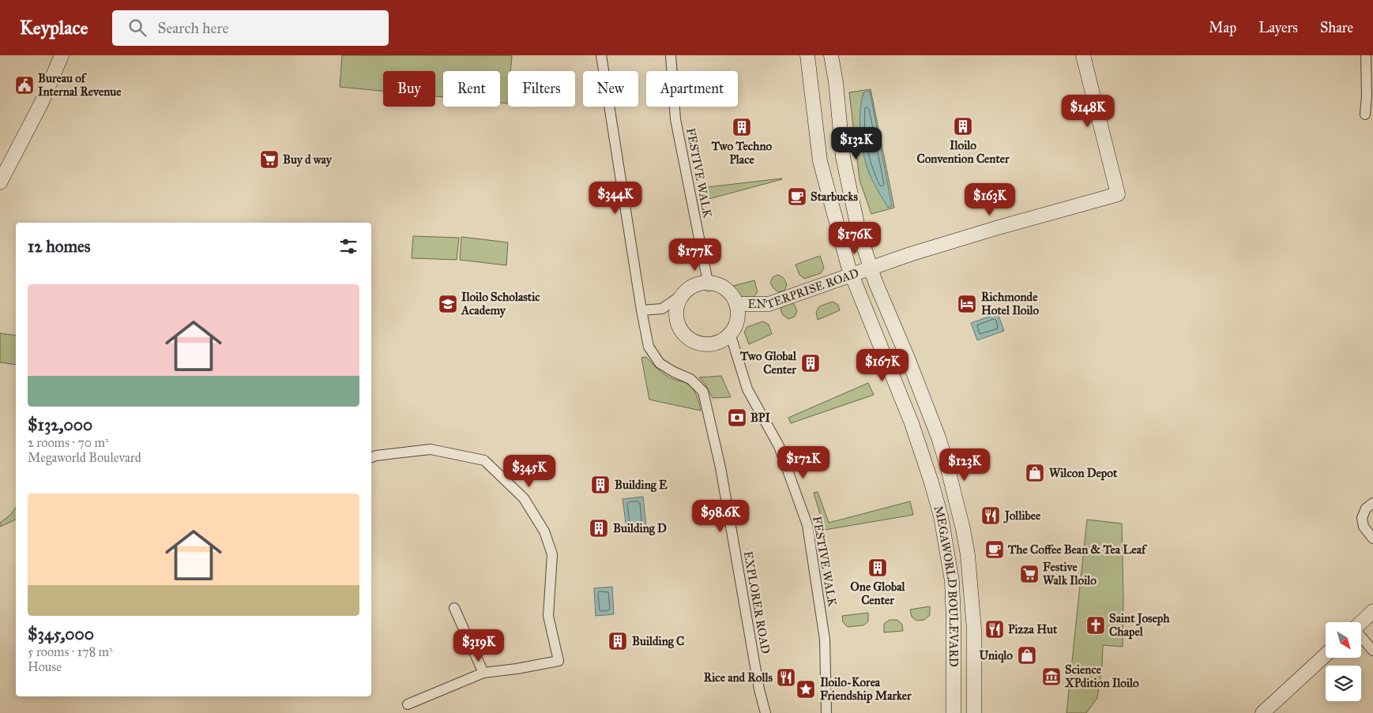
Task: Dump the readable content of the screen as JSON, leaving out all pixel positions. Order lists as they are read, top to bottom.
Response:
{
  "streets": {
    "main road": ["ENTERPRISE ROAD", "MEGAWORLD BOULEVARD"],
    "street": ["FESTIVE WALK", "EXPLORER ROAD"]
  },
  "crossings": [
    ["FESTIVE WALK", "ENTERPRISE ROAD"],
    ["ENTERPRISE ROAD", "MEGAWORLD BOULEVARD"]
  ],
  "places": {
    "public building": ["Bureau of Internal Revenue"],
    "building": [
      "Iloilo Convention Center",
      "Two Techno Place",
      "Two Global Center",
      "Building E",
      "Building D",
      "One Global Center",
      "Building C"
    ],
    "supermarket": ["Buy d way", "Festive Walk Iloilo"],
    "cafe": ["Starbucks", "The Coffee Bean & Tea Leaf"],
    "school or university": ["Iloilo Scholastic Academy"],
    "hotel": ["Richmonde Hotel Iloilo"],
    "bank": ["BPI"],
    "shop": ["Wilcon Depot", "Uniqlo"],
    "restaurant": ["Jollibee", "Pizza Hut", "Rice and Rolls"],
    "church": ["Saint Joseph Chapel"],
    "museum": ["Science XPdition Iloilo"],
    "place": ["Iloilo-Korea Friendship Marker"]
  },
  "north": "bottom right",
  "page": {
    "header": "Keyplace",
    "search": "Search here",
    "nav": ["Map", "Layers", "Share"],
    "chip": [
      "Buy",
      "Rent",
      "Filters",
      "New",
      "Apartment"
    ],
    "price": [
      "$148K",
      "$132K",
      "$344K",
      "$163K",
      "$176K",
      "$177K",
      "$167K",
      "$172K",
      "$123K",
      "$345K",
      "$98.6K",
      "$319K"
    ],
    "heading": "12 homes",
    "list": [
      {
        "name": "$132,000",
        "note": "2 rooms · 70 m² · Megaworld Boulevard"
      },
      {
        "name": "$345,000",
        "note": "5 rooms · 178 m² · House"
      }
    ]
  }
}
